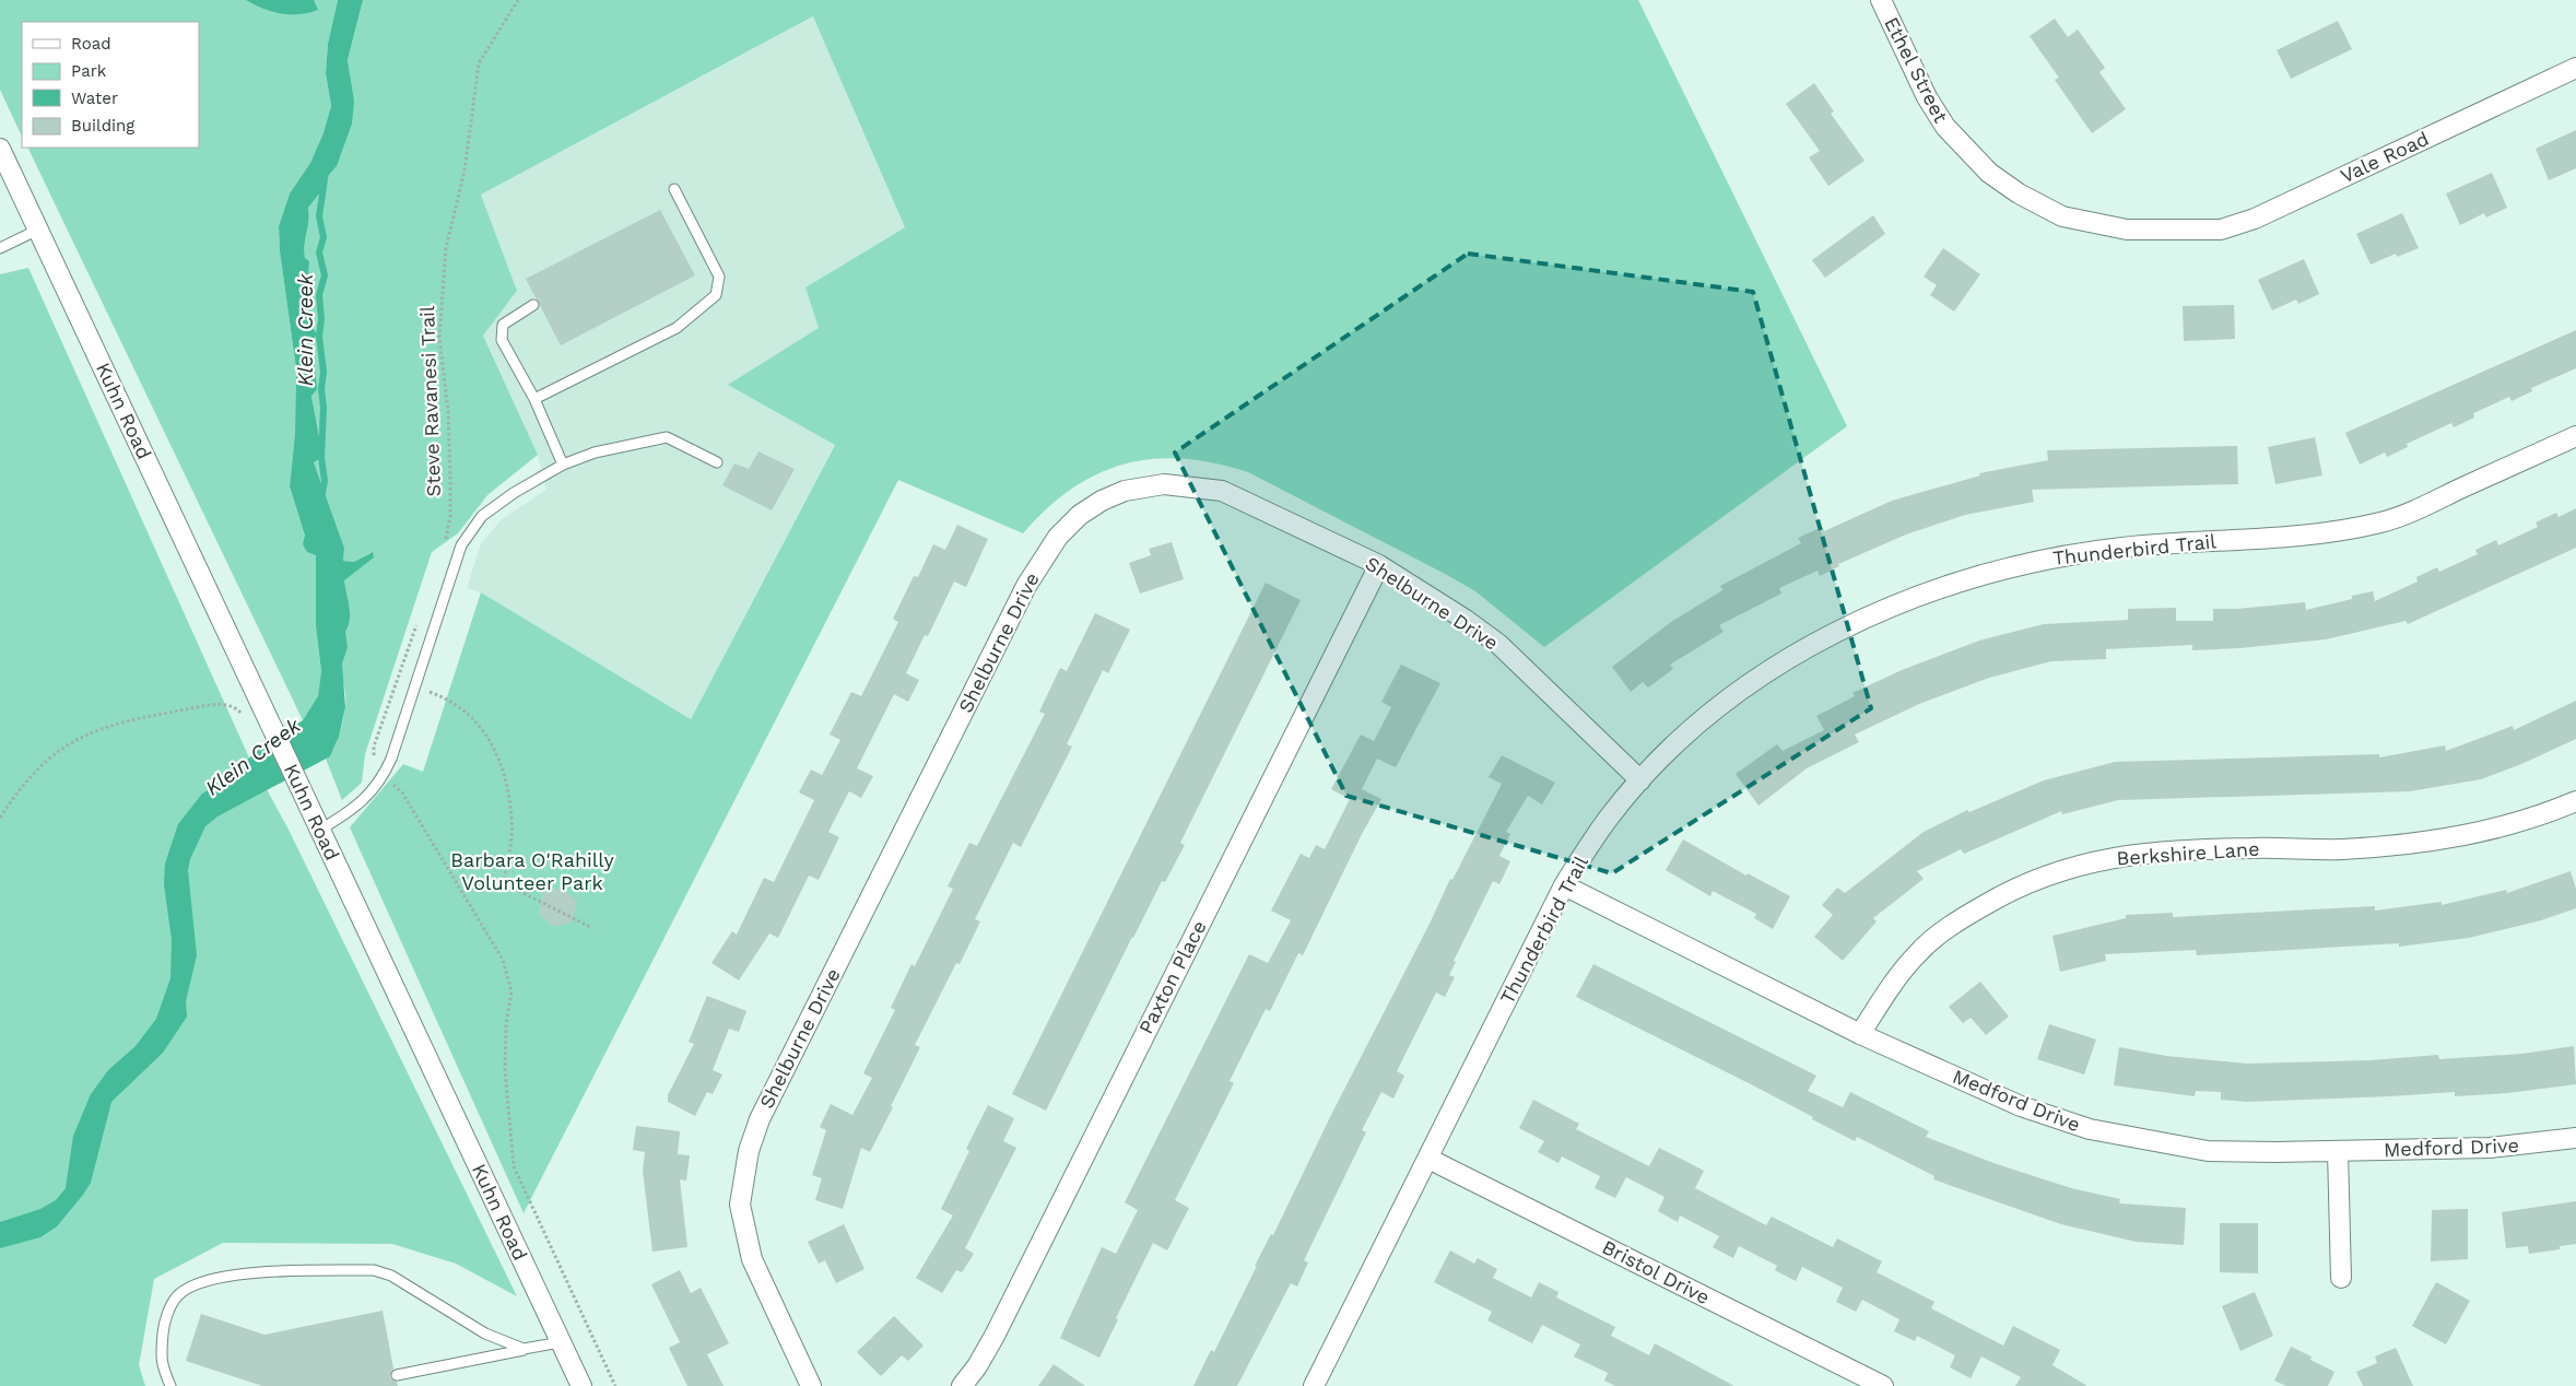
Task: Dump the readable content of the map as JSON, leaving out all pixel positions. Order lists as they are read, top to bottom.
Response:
{
  "streets": {
    "street": [
      "Ethel Street",
      "Vale Road",
      "Kuhn Road",
      "Thunderbird Trail",
      "Shelburne Drive",
      "Berkshire Lane",
      "Paxton Place",
      "Medford Drive",
      "Bristol Drive"
    ],
    "path": ["Steve Ravanesi Trail"]
  },
  "crossings": [
    ["Ethel Street", "Vale Road"],
    ["Thunderbird Trail", "Shelburne Drive"],
    ["Thunderbird Trail", "Medford Drive"],
    ["Thunderbird Trail", "Bristol Drive"],
    ["Shelburne Drive", "Paxton Place"],
    ["Berkshire Lane", "Medford Drive"]
  ],
  "water": ["Klein Creek"],
  "parks": ["Barbara O'Rahilly Volunteer Park"],
  "legend": [
    "Road",
    "Park",
    "Water",
    "Building"
  ]
}
